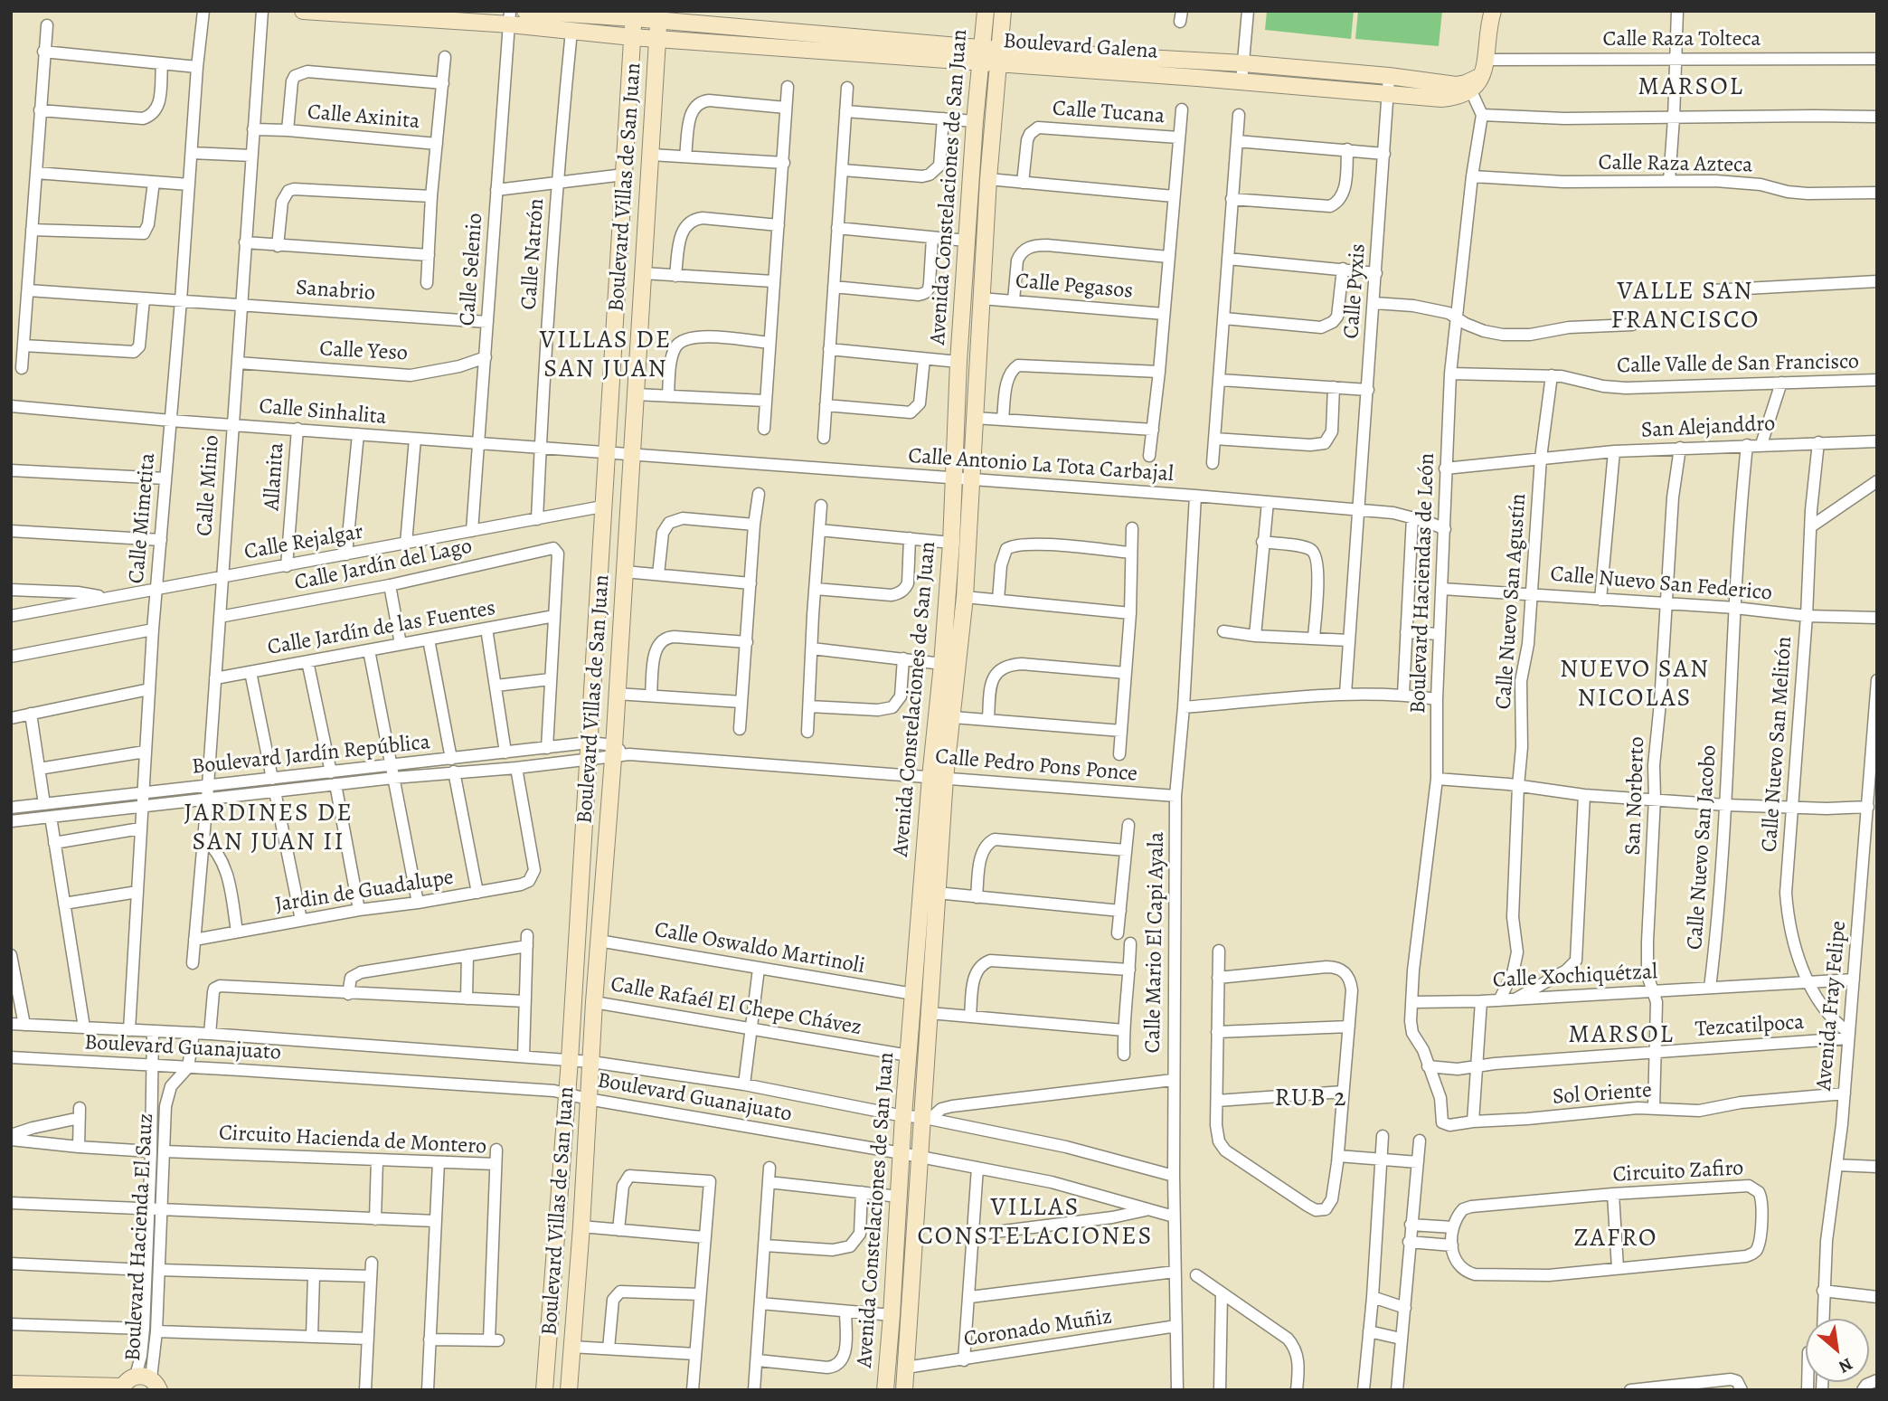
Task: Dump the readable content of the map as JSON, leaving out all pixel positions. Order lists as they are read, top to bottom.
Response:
{
  "streets": {
    "street": [
      "Calle Raza Tolteca",
      "Boulevard Galena",
      "Calle Tucana",
      "Calle Axinita",
      "Calle Raza Azteca",
      "Boulevard Villas de San Juan",
      "Avenida Constelaciones de San Juan",
      "Calle Natrón",
      "Calle Selenio",
      "Calle Pegasos",
      "Sanabrio",
      "Calle Pyxis",
      "Calle Yeso",
      "Calle Valle de San Francisco",
      "Calle Sinhalita",
      "San Alejanddro",
      "Calle Antonio La Tota Carbajal",
      "Allanita",
      "Calle Minio",
      "Calle Mimetita",
      "Calle Rejalgar",
      "Calle Jardín del Lago",
      "Boulevard Haciendas de León",
      "Calle Nuevo San Federico",
      "Calle Nuevo San Agustín",
      "Calle Jardín de las Fuentes",
      "Calle Nuevo San Melitón",
      "Boulevard Jardín República",
      "Calle Pedro Pons Ponce",
      "San Norberto",
      "Calle Nuevo San Jacobo",
      "Jardin de Guadalupe",
      "Calle Mario El Capi Ayala",
      "Calle Oswaldo Martinoli",
      "Calle Xochiquétzal",
      "Avenida Fray Felipe",
      "Calle Rafaél El Chepe Chávez",
      "Tezcatilpoca",
      "Boulevard Guanajuato",
      "Sol Oriente",
      "Circuito Hacienda de Montero",
      "Circuito Zafiro",
      "Boulevard Hacienda El Sauz",
      "Coronado Muñiz"
    ]
  },
  "crossings": [
    ["Boulevard Galena", "Boulevard Villas de San Juan"],
    ["Boulevard Galena", "Avenida Constelaciones de San Juan"],
    ["Boulevard Galena", "Calle Natrón"],
    ["Boulevard Galena", "Calle Selenio"],
    ["Boulevard Galena", "Calle Pyxis"],
    ["Calle Tucana", "Calle Pegasos"],
    ["Calle Axinita", "Calle Minio"],
    ["Calle Raza Azteca", "Boulevard Haciendas de León"],
    ["Boulevard Villas de San Juan", "Calle Sinhalita"],
    ["Boulevard Villas de San Juan", "Calle Antonio La Tota Carbajal"],
    ["Boulevard Villas de San Juan", "Calle Rejalgar"],
    ["Boulevard Villas de San Juan", "Boulevard Jardín República"],
    ["Boulevard Villas de San Juan", "Calle Pedro Pons Ponce"],
    ["Boulevard Villas de San Juan", "Calle Oswaldo Martinoli"],
    ["Boulevard Villas de San Juan", "Calle Rafaél El Chepe Chávez"],
    ["Boulevard Villas de San Juan", "Boulevard Guanajuato"],
    ["Avenida Constelaciones de San Juan", "Calle Pegasos"],
    ["Avenida Constelaciones de San Juan", "Calle Antonio La Tota Carbajal"],
    ["Avenida Constelaciones de San Juan", "Calle Pedro Pons Ponce"],
    ["Avenida Constelaciones de San Juan", "Calle Oswaldo Martinoli"],
    ["Avenida Constelaciones de San Juan", "Calle Rafaél El Chepe Chávez"],
    ["Avenida Constelaciones de San Juan", "Boulevard Guanajuato"],
    ["Avenida Constelaciones de San Juan", "Coronado Muñiz"],
    ["Calle Natrón", "Calle Sinhalita"],
    ["Calle Natrón", "Calle Rejalgar"],
    ["Calle Selenio", "Sanabrio"],
    ["Calle Selenio", "Calle Yeso"],
    ["Calle Selenio", "Calle Sinhalita"],
    ["Calle Selenio", "Calle Rejalgar"],
    ["Sanabrio", "Calle Minio"],
    ["Sanabrio", "Calle Mimetita"],
    ["Calle Pyxis", "Calle Antonio La Tota Carbajal"],
    ["Calle Yeso", "Calle Minio"],
    ["Calle Valle de San Francisco", "Boulevard Haciendas de León"],
    ["Calle Sinhalita", "Calle Antonio La Tota Carbajal"],
    ["Calle Sinhalita", "Allanita"],
    ["Calle Sinhalita", "Calle Minio"],
    ["Calle Sinhalita", "Calle Mimetita"],
    ["San Alejanddro", "Boulevard Haciendas de León"],
    ["San Alejanddro", "Calle Nuevo San Agustín"],
    ["San Alejanddro", "Calle Nuevo San Melitón"],
    ["San Alejanddro", "San Norberto"],
    ["San Alejanddro", "Calle Nuevo San Jacobo"],
    ["Calle Antonio La Tota Carbajal", "Boulevard Haciendas de León"],
    ["Calle Antonio La Tota Carbajal", "Calle Mario El Capi Ayala"],
    ["Allanita", "Calle Rejalgar"],
    ["Calle Minio", "Calle Rejalgar"],
    ["Calle Minio", "Calle Jardín del Lago"],
    ["Calle Minio", "Calle Jardín de las Fuentes"],
    ["Calle Minio", "Boulevard Jardín República"],
    ["Calle Minio", "Jardin de Guadalupe"],
    ["Calle Mimetita", "Calle Rejalgar"],
    ["Calle Mimetita", "Boulevard Jardín República"],
    ["Calle Mimetita", "Boulevard Guanajuato"],
    ["Calle Jardín del Lago", "Calle Jardín de las Fuentes"],
    ["Boulevard Haciendas de León", "Calle Nuevo San Federico"],
    ["Boulevard Haciendas de León", "Calle Xochiquétzal"],
    ["Boulevard Haciendas de León", "Tezcatilpoca"],
    ["Boulevard Haciendas de León", "Sol Oriente"],
    ["Calle Nuevo San Federico", "Calle Nuevo San Agustín"],
    ["Calle Nuevo San Federico", "Calle Nuevo San Melitón"],
    ["Calle Nuevo San Federico", "San Norberto"],
    ["Calle Nuevo San Federico", "Calle Nuevo San Jacobo"],
    ["Calle Nuevo San Agustín", "Calle Xochiquétzal"],
    ["Calle Nuevo San Melitón", "Calle Xochiquétzal"],
    ["Calle Nuevo San Melitón", "Avenida Fray Felipe"],
    ["Calle Nuevo San Melitón", "Tezcatilpoca"],
    ["Boulevard Jardín República", "Calle Pedro Pons Ponce"],
    ["Boulevard Jardín República", "Jardin de Guadalupe"],
    ["Calle Pedro Pons Ponce", "Calle Mario El Capi Ayala"],
    ["San Norberto", "Calle Xochiquétzal"],
    ["San Norberto", "Tezcatilpoca"],
    ["San Norberto", "Sol Oriente"],
    ["Calle Nuevo San Jacobo", "Calle Xochiquétzal"],
    ["Calle Mario El Capi Ayala", "Boulevard Guanajuato"],
    ["Calle Mario El Capi Ayala", "Coronado Muñiz"],
    ["Calle Xochiquétzal", "Avenida Fray Felipe"],
    ["Avenida Fray Felipe", "Tezcatilpoca"],
    ["Avenida Fray Felipe", "Sol Oriente"],
    ["Boulevard Guanajuato", "Boulevard Hacienda El Sauz"],
    ["Circuito Hacienda de Montero", "Boulevard Hacienda El Sauz"]
  ],
  "districts": [
    "MARSOL",
    "VALLE SAN FRANCISCO",
    "VILLAS DE SAN JUAN",
    "NUEVO SAN NICOLAS",
    "JARDINES DE SAN JUAN II",
    "MARSOL",
    "RUB 2",
    "VILLAS CONSTELACIONES",
    "ZAFRO"
  ],
  "north": "bottom right"
}
